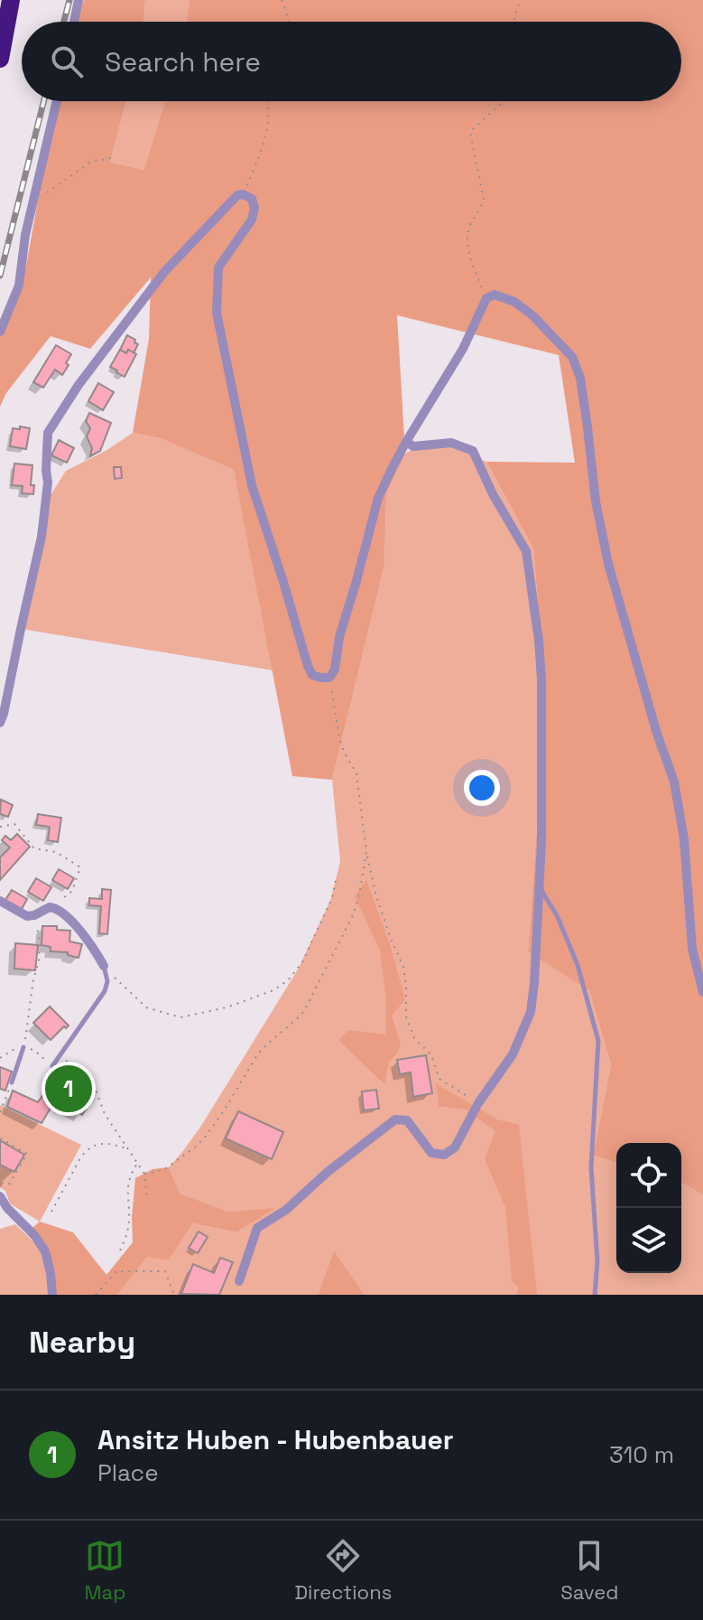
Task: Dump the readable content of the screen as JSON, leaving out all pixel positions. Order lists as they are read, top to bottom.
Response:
{
  "page": {
    "search": "Search here",
    "pins": "1",
    "heading": "Nearby",
    "list": [
      {
        "mark": "1",
        "name": "Ansitz Huben - Hubenbauer",
        "note": "Place",
        "value": "310 m"
      }
    ],
    "nav": ["Map", "Directions", "Saved"]
  }
}
